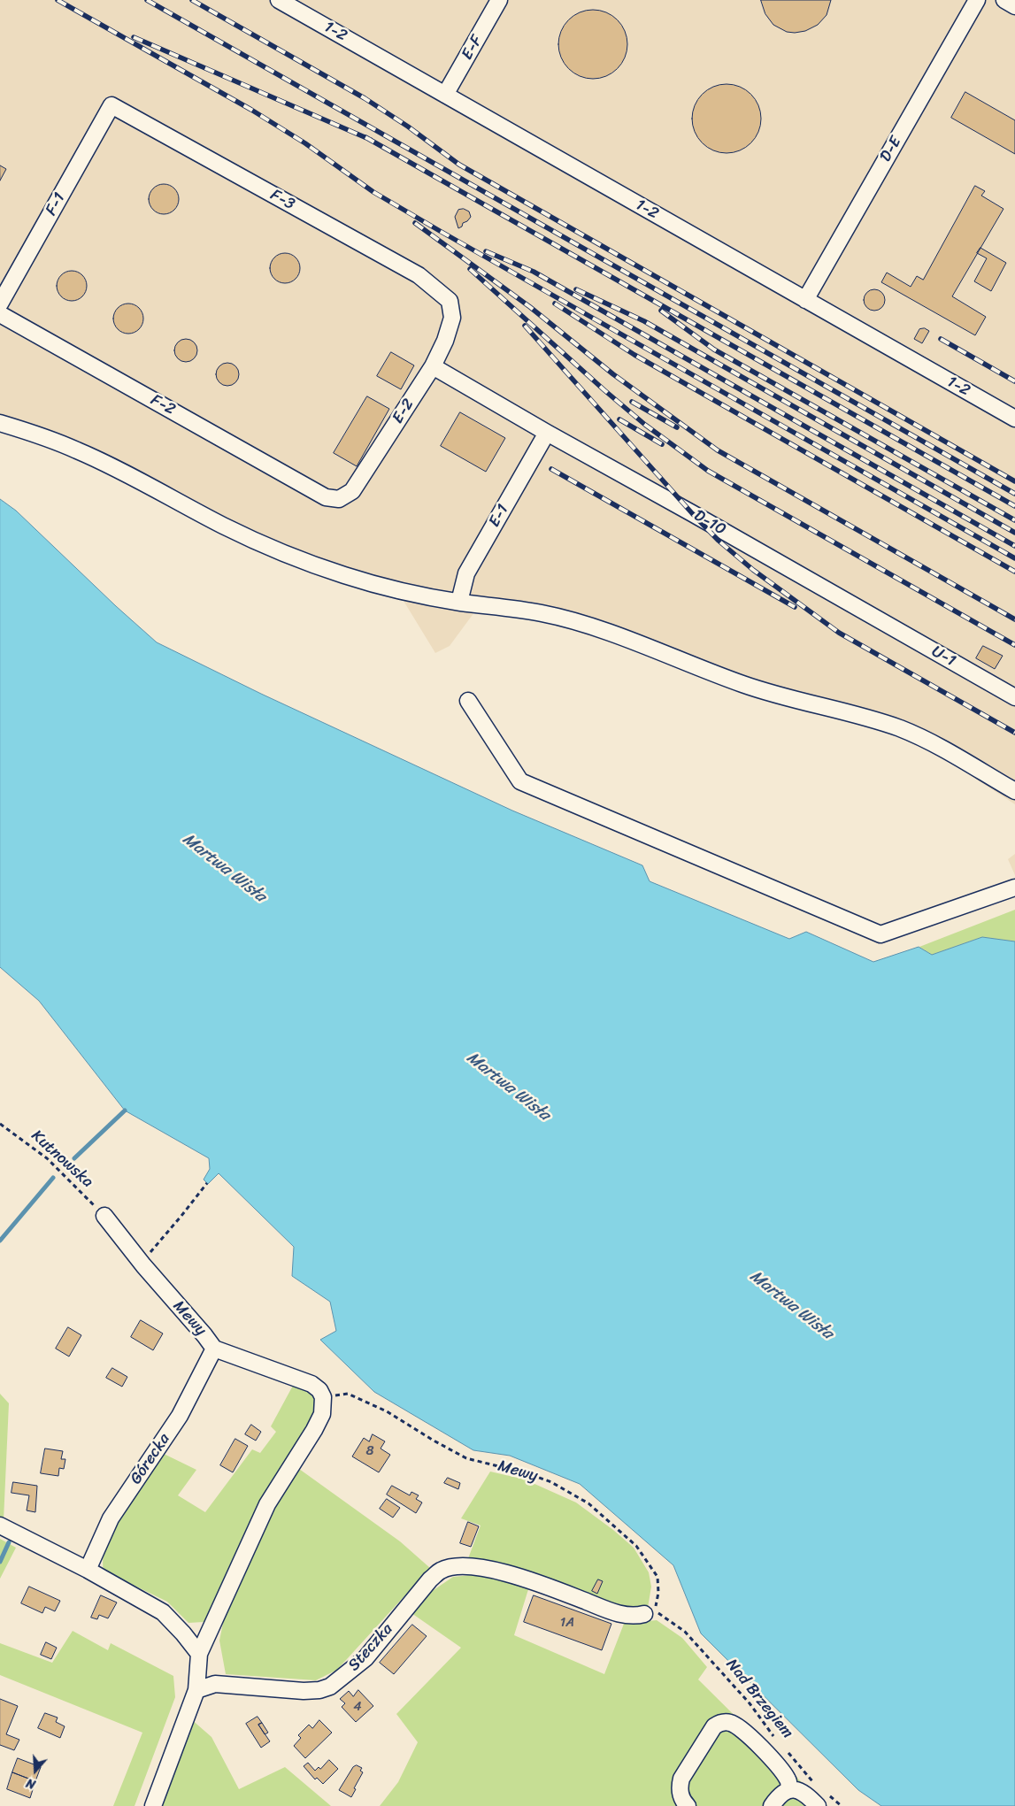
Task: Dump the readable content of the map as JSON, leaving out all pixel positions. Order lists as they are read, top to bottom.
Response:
{
  "streets": {
    "street": [
      "1-2",
      "E-F",
      "D-E",
      "F-3",
      "F-1",
      "F-2",
      "E-2",
      "E-1",
      "D-10",
      "U-1",
      "Mewy",
      "Górecka",
      "Steczka"
    ],
    "path": ["Kutnowska", "Nad Brzegiem"]
  },
  "crossings": [
    ["1-2", "E-F"],
    ["1-2", "D-E"],
    ["F-3", "F-1"],
    ["F-3", "E-2"],
    ["F-2", "E-2"],
    ["E-2", "D-10"],
    ["E-1", "D-10"],
    ["D-10", "U-1"],
    ["Kutnowska", "Mewy"],
    ["Mewy", "Górecka"],
    ["Mewy", "Steczka"],
    ["Mewy", "Nad Brzegiem"],
    ["Steczka", "Nad Brzegiem"]
  ],
  "water": ["Martwa Wisła"],
  "house_numbers": ["8", "1A", "4"],
  "north": "bottom"
}
